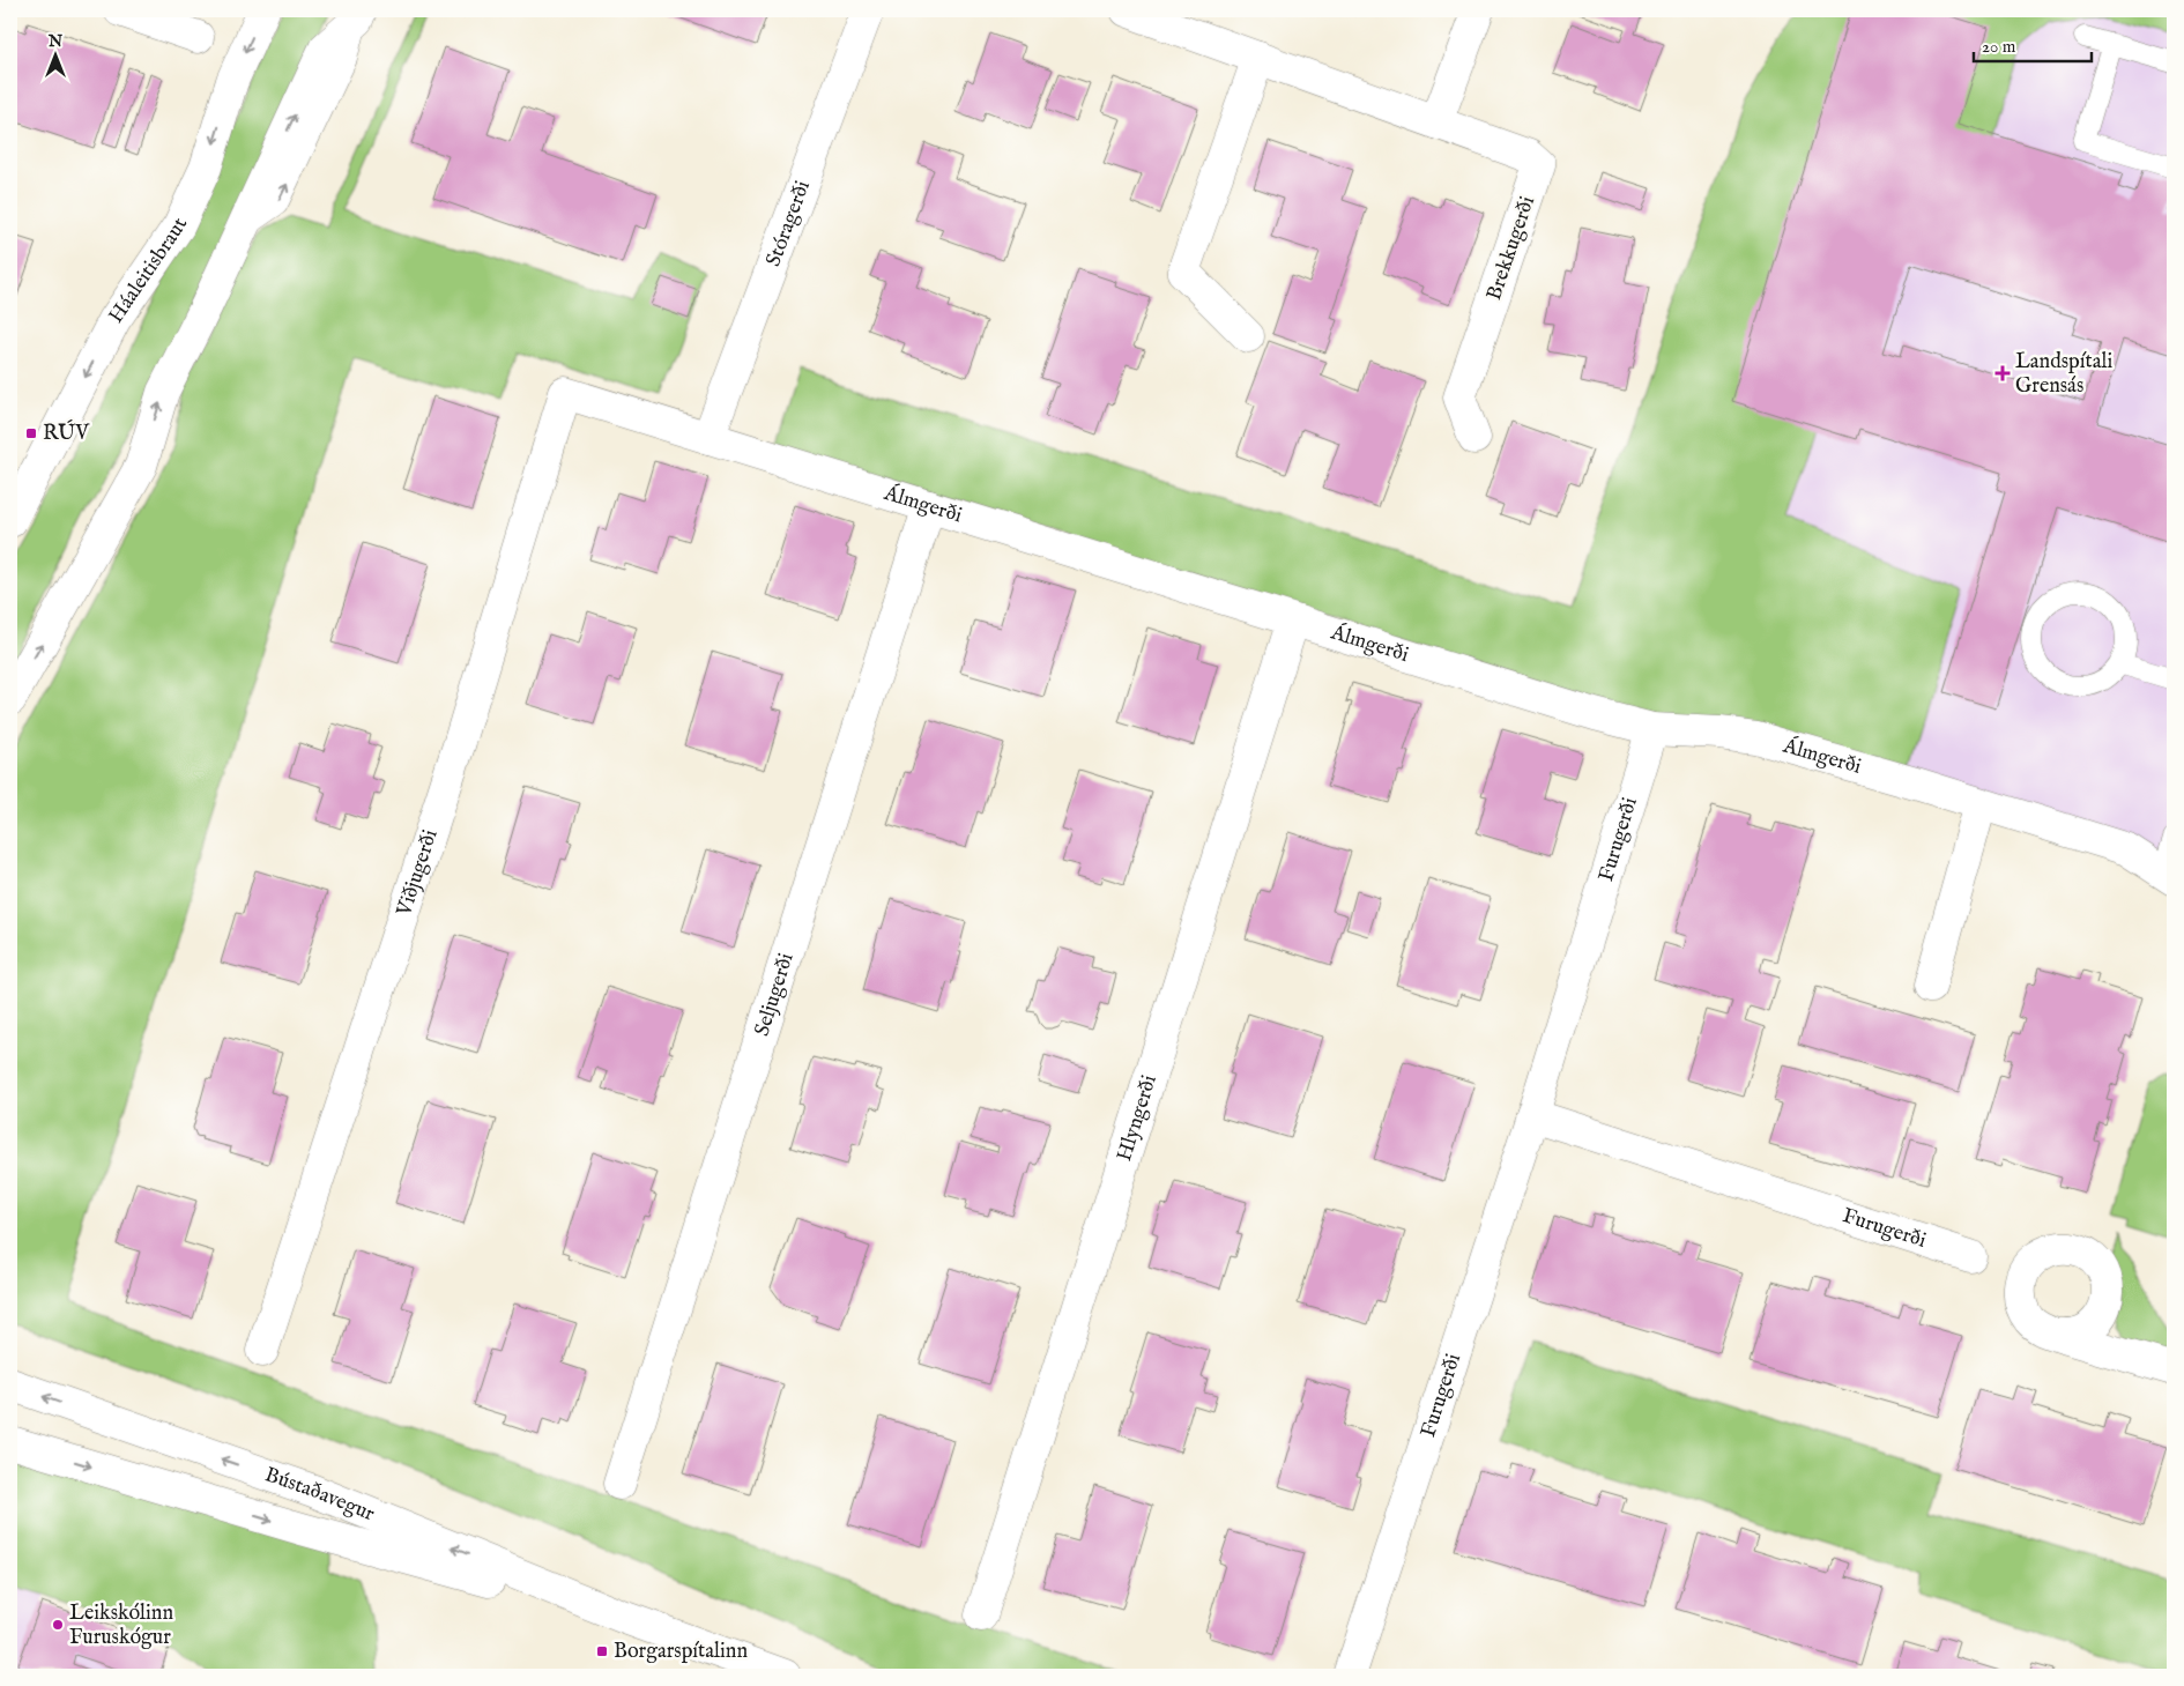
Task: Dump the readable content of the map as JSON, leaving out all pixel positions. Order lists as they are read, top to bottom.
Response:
{
  "streets": {
    "street": [
      "Stóragerði",
      "Brekkugerði",
      "Háaleitisbraut",
      "Álmgerði",
      "Furugerði",
      "Viðjugerði",
      "Seljugerði",
      "Hlyngerði",
      "Bústaðavegur"
    ]
  },
  "crossings": [
    ["Stóragerði", "Álmgerði"],
    ["Álmgerði", "Furugerði"],
    ["Álmgerði", "Viðjugerði"],
    ["Álmgerði", "Seljugerði"],
    ["Álmgerði", "Hlyngerði"]
  ],
  "places": {
    "health": ["Landspítali Grensás"],
    "transit": ["RÚV", "Borgarspítalinn"],
    "other": ["Leikskólinn Furuskógur"]
  },
  "scale_bar": "20 m",
  "north": "top"
}
